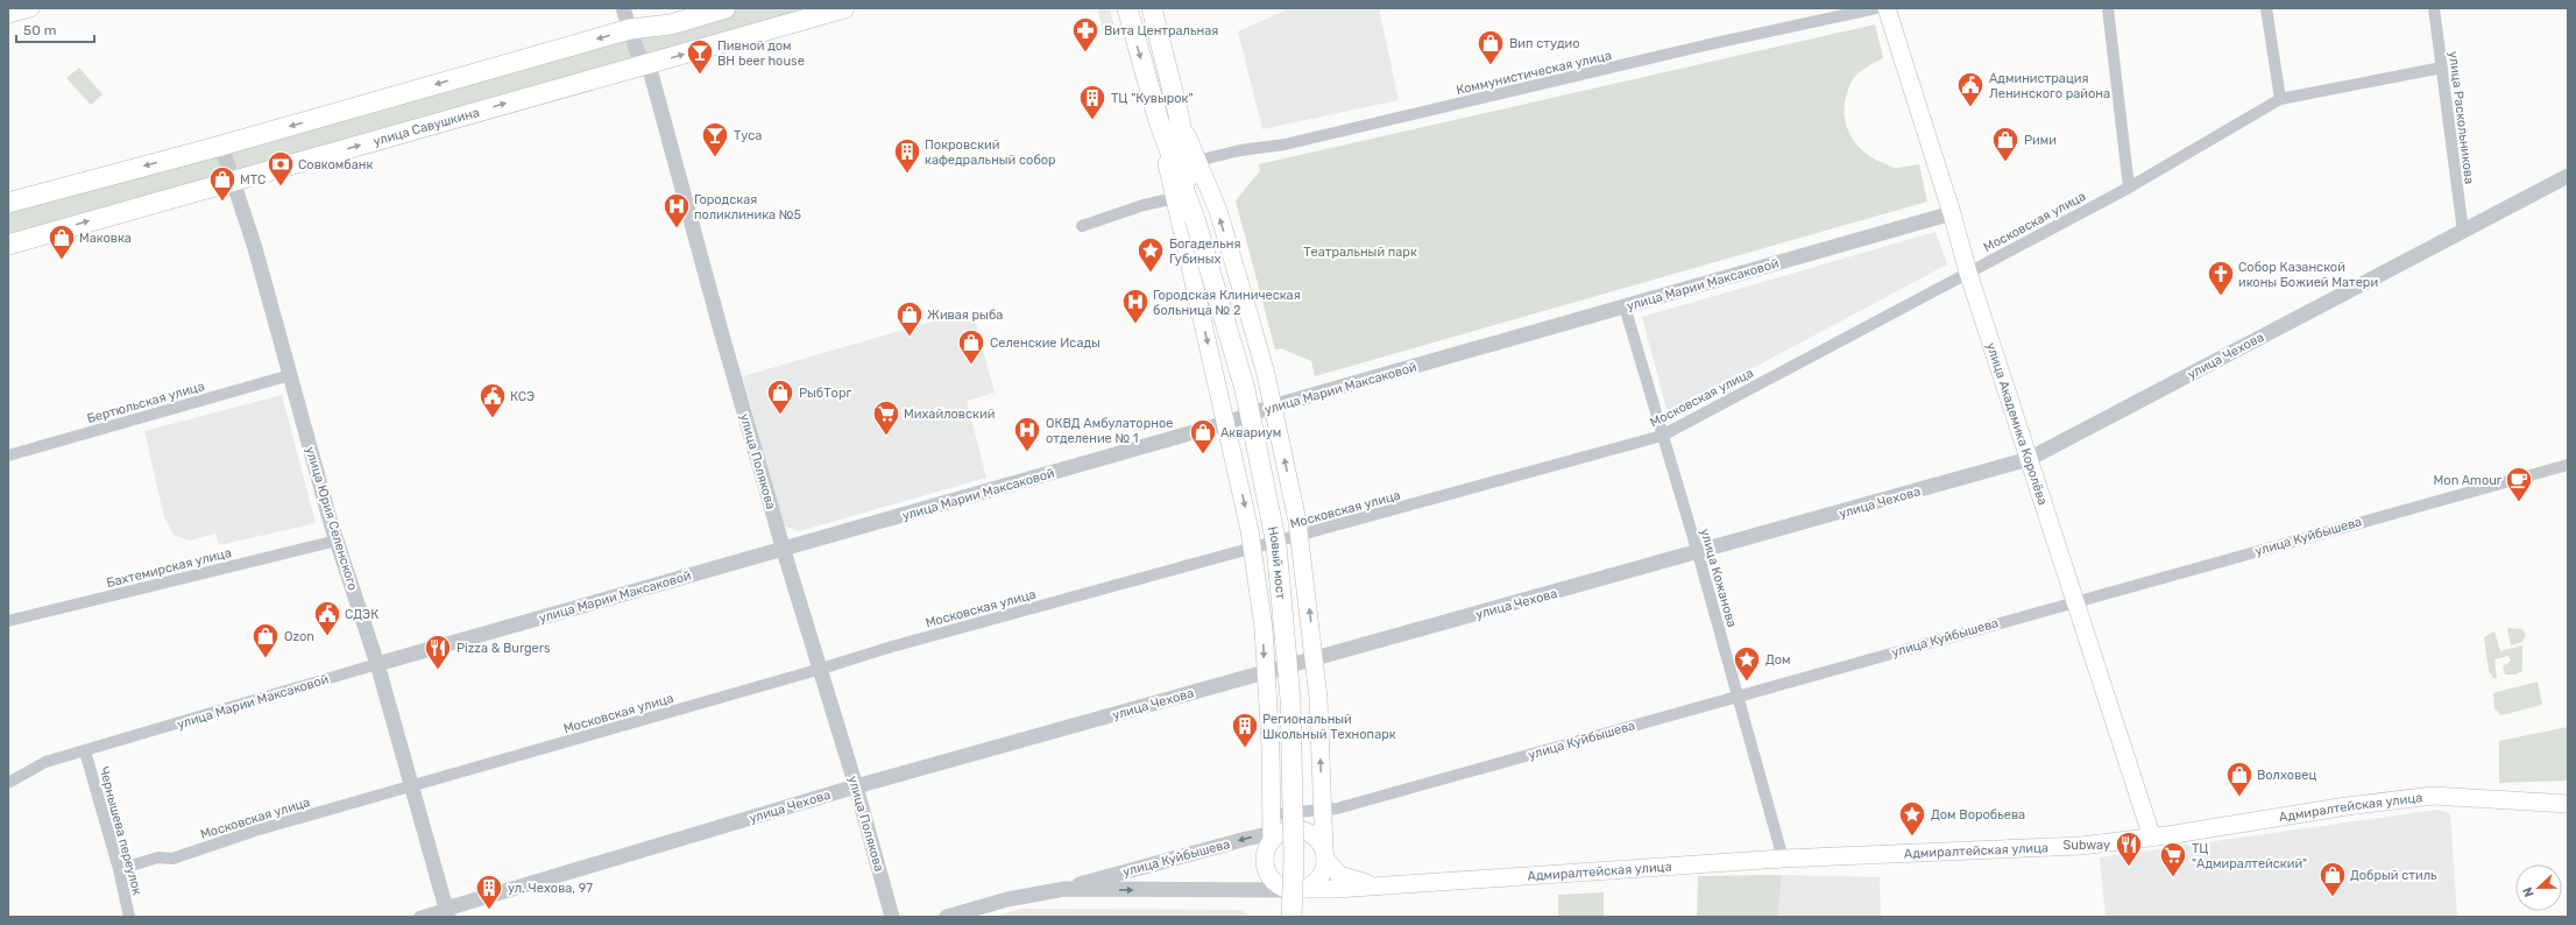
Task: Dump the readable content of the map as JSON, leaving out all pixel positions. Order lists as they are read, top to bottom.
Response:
{
  "streets": {
    "highway": ["улица Савушкина", "Новый мост"],
    "main road": ["улица Академика Королёва", "Адмиралтейская улица"],
    "street": [
      "Коммунистическая улица",
      "улица Раскольникова",
      "Московская улица",
      "улица Марии Максаковой",
      "улица Чехова",
      "Бертюльская улица",
      "улица Полякова",
      "улица Юрия Селенского",
      "улица Куйбышева",
      "Бахтемирская улица",
      "улица Кожанова",
      "Чернышева переулок"
    ]
  },
  "crossings": [
    ["улица Раскольникова", "Московская улица"],
    ["улица Раскольникова", "улица Чехова"],
    ["улица Савушкина", "улица Полякова"],
    ["улица Савушкина", "улица Юрия Селенского"],
    ["Московская улица", "улица Академика Королёва"],
    ["Московская улица", "улица Полякова"],
    ["Московская улица", "улица Юрия Селенского"],
    ["Московская улица", "улица Кожанова"],
    ["Московская улица", "Чернышева переулок"],
    ["улица Марии Максаковой", "улица Академика Королёва"],
    ["улица Марии Максаковой", "улица Полякова"],
    ["улица Марии Максаковой", "улица Юрия Селенского"],
    ["улица Марии Максаковой", "улица Кожанова"],
    ["улица Марии Максаковой", "Чернышева переулок"],
    ["улица Чехова", "улица Академика Королёва"],
    ["улица Чехова", "улица Полякова"],
    ["улица Чехова", "улица Юрия Селенского"],
    ["улица Чехова", "улица Кожанова"],
    ["Бертюльская улица", "улица Юрия Селенского"],
    ["улица Академика Королёва", "улица Куйбышева"],
    ["улица Академика Королёва", "Адмиралтейская улица"],
    ["улица Юрия Селенского", "Бахтемирская улица"],
    ["улица Куйбышева", "улица Кожанова"],
    ["улица Кожанова", "Адмиралтейская улица"]
  ],
  "parks": ["Театральный парк"],
  "places": {
    "pharmacy": ["Вита Центральная"],
    "shop": [
      "Вип студио",
      "Рими",
      "МТС",
      "Маковка",
      "Живая рыба",
      "Селенские Исады",
      "РыбТорг",
      "Аквариум",
      "Ozon",
      "Волховец",
      "Добрый стиль"
    ],
    "bar": ["Пивной дом BH beer house", "Туса"],
    "public building": ["Администрация Ленинского района", "КСЭ", "СДЭК"],
    "building": [
      "ТЦ \"Кувырок\"",
      "Покровский кафедральный собор",
      "Региональный Школьный Технопарк",
      "ул. Чехова, 97"
    ],
    "bank": ["Совкомбанк"],
    "hospital": ["Городская поликлиника №5", "Городская Клиническая больница № 2", "ОКВД Амбулаторное отделение № 1"],
    "place": ["Богадельня Губиных", "Дом", "Дом Воробьева"],
    "church": ["Собор Казанской иконы Божией Матери"],
    "supermarket": ["Михайловский", "ТЦ \"Адмиралтейский\""],
    "cafe": ["Mon Amour"],
    "restaurant": ["Pizza & Burgers", "Subway"]
  },
  "scale_bar": "50 m",
  "north": "left"
}
